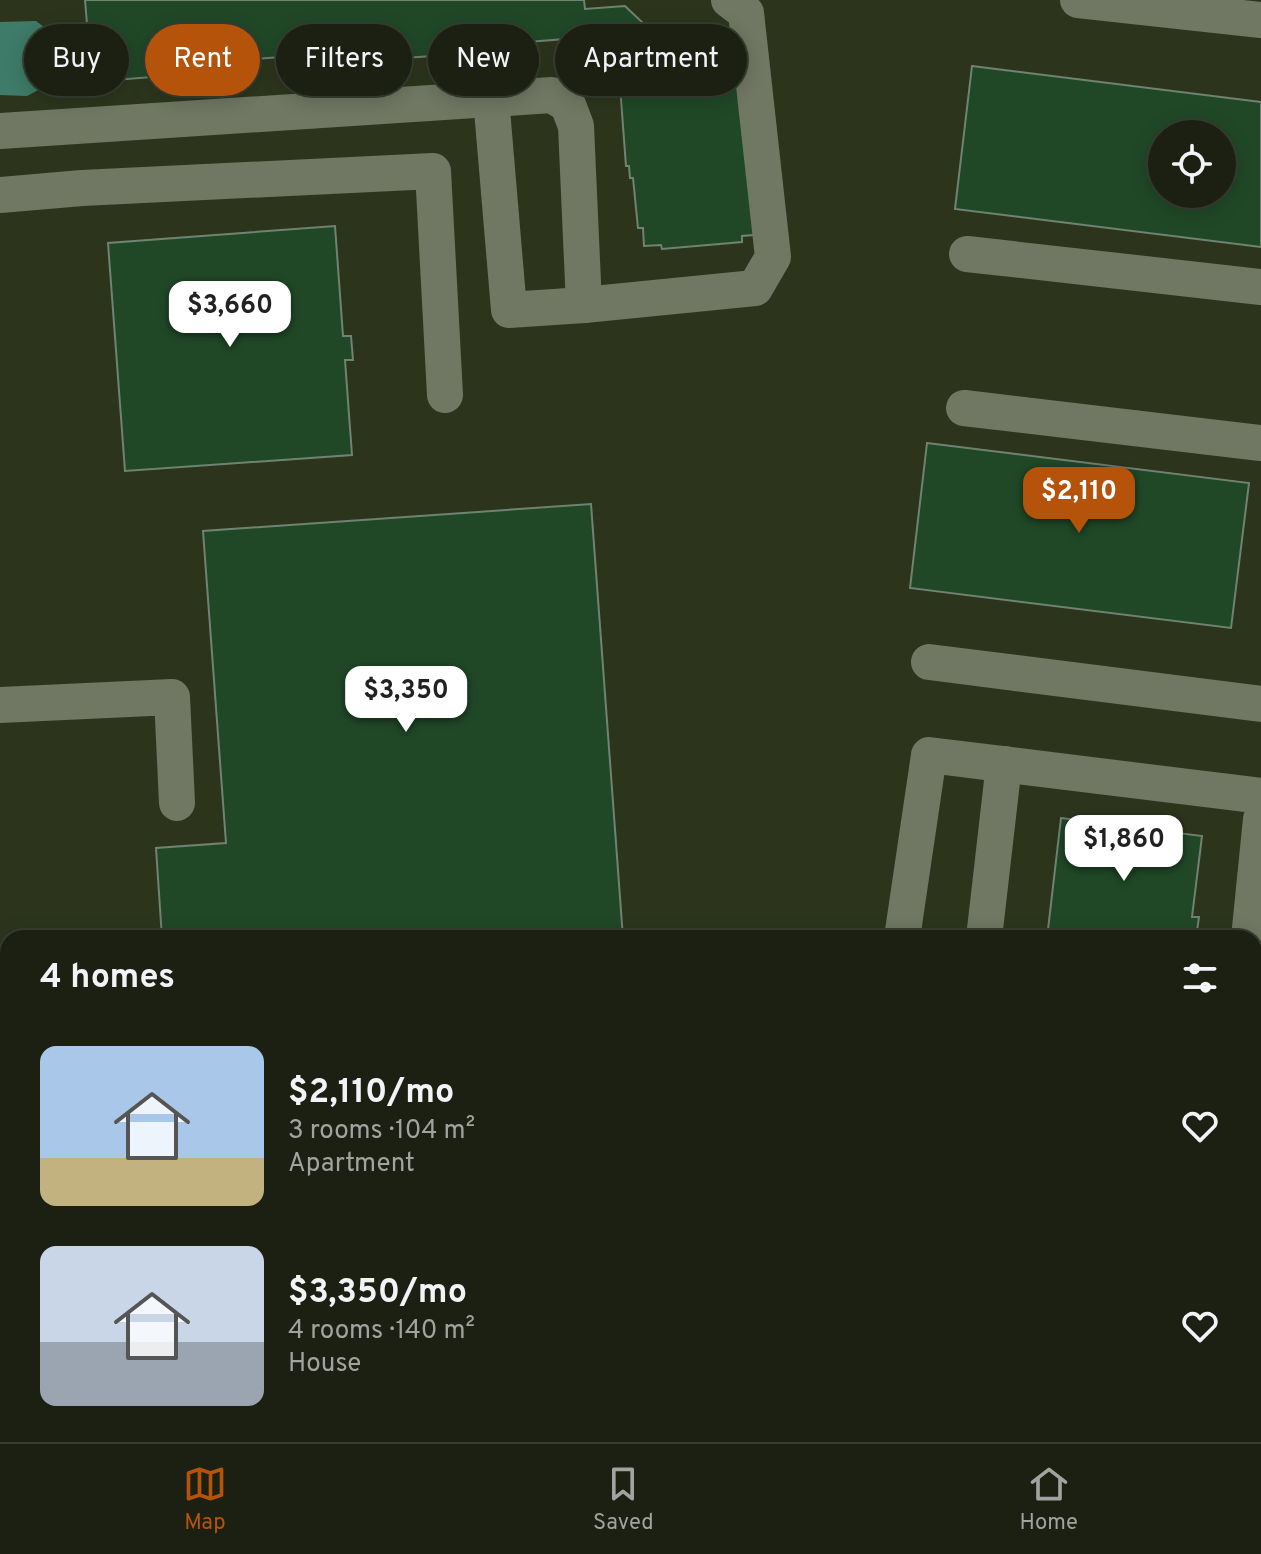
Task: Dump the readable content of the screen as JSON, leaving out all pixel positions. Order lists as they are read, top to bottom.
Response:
{
  "page": {
    "chip": [
      "Buy",
      "Rent",
      "Filters",
      "New",
      "Apartment"
    ],
    "price": [
      "$3,660",
      "$2,110",
      "$3,350",
      "$1,860"
    ],
    "heading": "4 homes",
    "list": [
      {
        "name": "$2,110/mo",
        "note": "3 rooms · 104 m² · Apartment"
      },
      {
        "name": "$3,350/mo",
        "note": "4 rooms · 140 m² · House"
      }
    ],
    "tabs": ["Map", "Saved", "Home"]
  }
}
